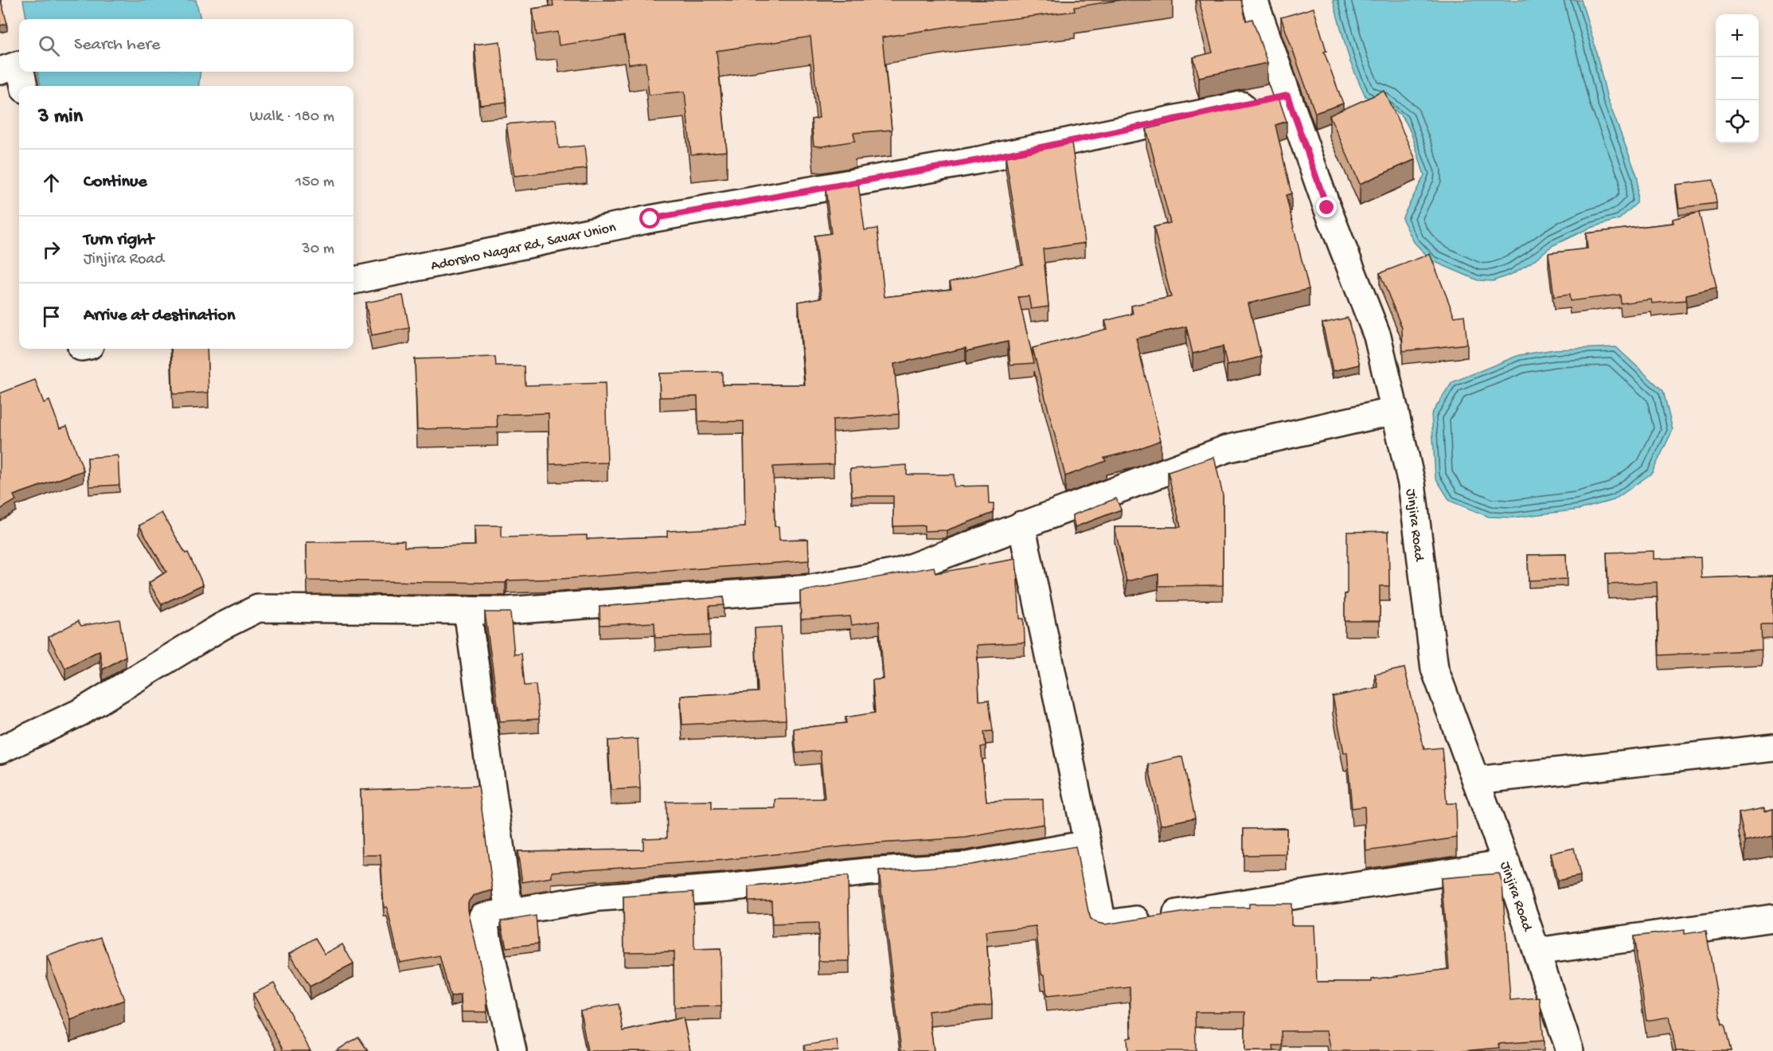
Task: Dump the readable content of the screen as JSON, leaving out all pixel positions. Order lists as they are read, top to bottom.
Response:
{
  "streets": {
    "street": ["Adorsho Nagar Rd, Savar Union", "Jinjira Road"]
  },
  "crossings": [
    ["Adorsho Nagar Rd, Savar Union", "Jinjira Road"]
  ],
  "page": {
    "map_buttons": ["+", "−"],
    "search": "Search here",
    "heading": ["3 min", "Walk · 180 m"],
    "list": [
      ["Continue", "150 m"],
      ["Turn right", "Jinjira Road", "30 m"],
      "Arrive at destination"
    ]
  }
}
